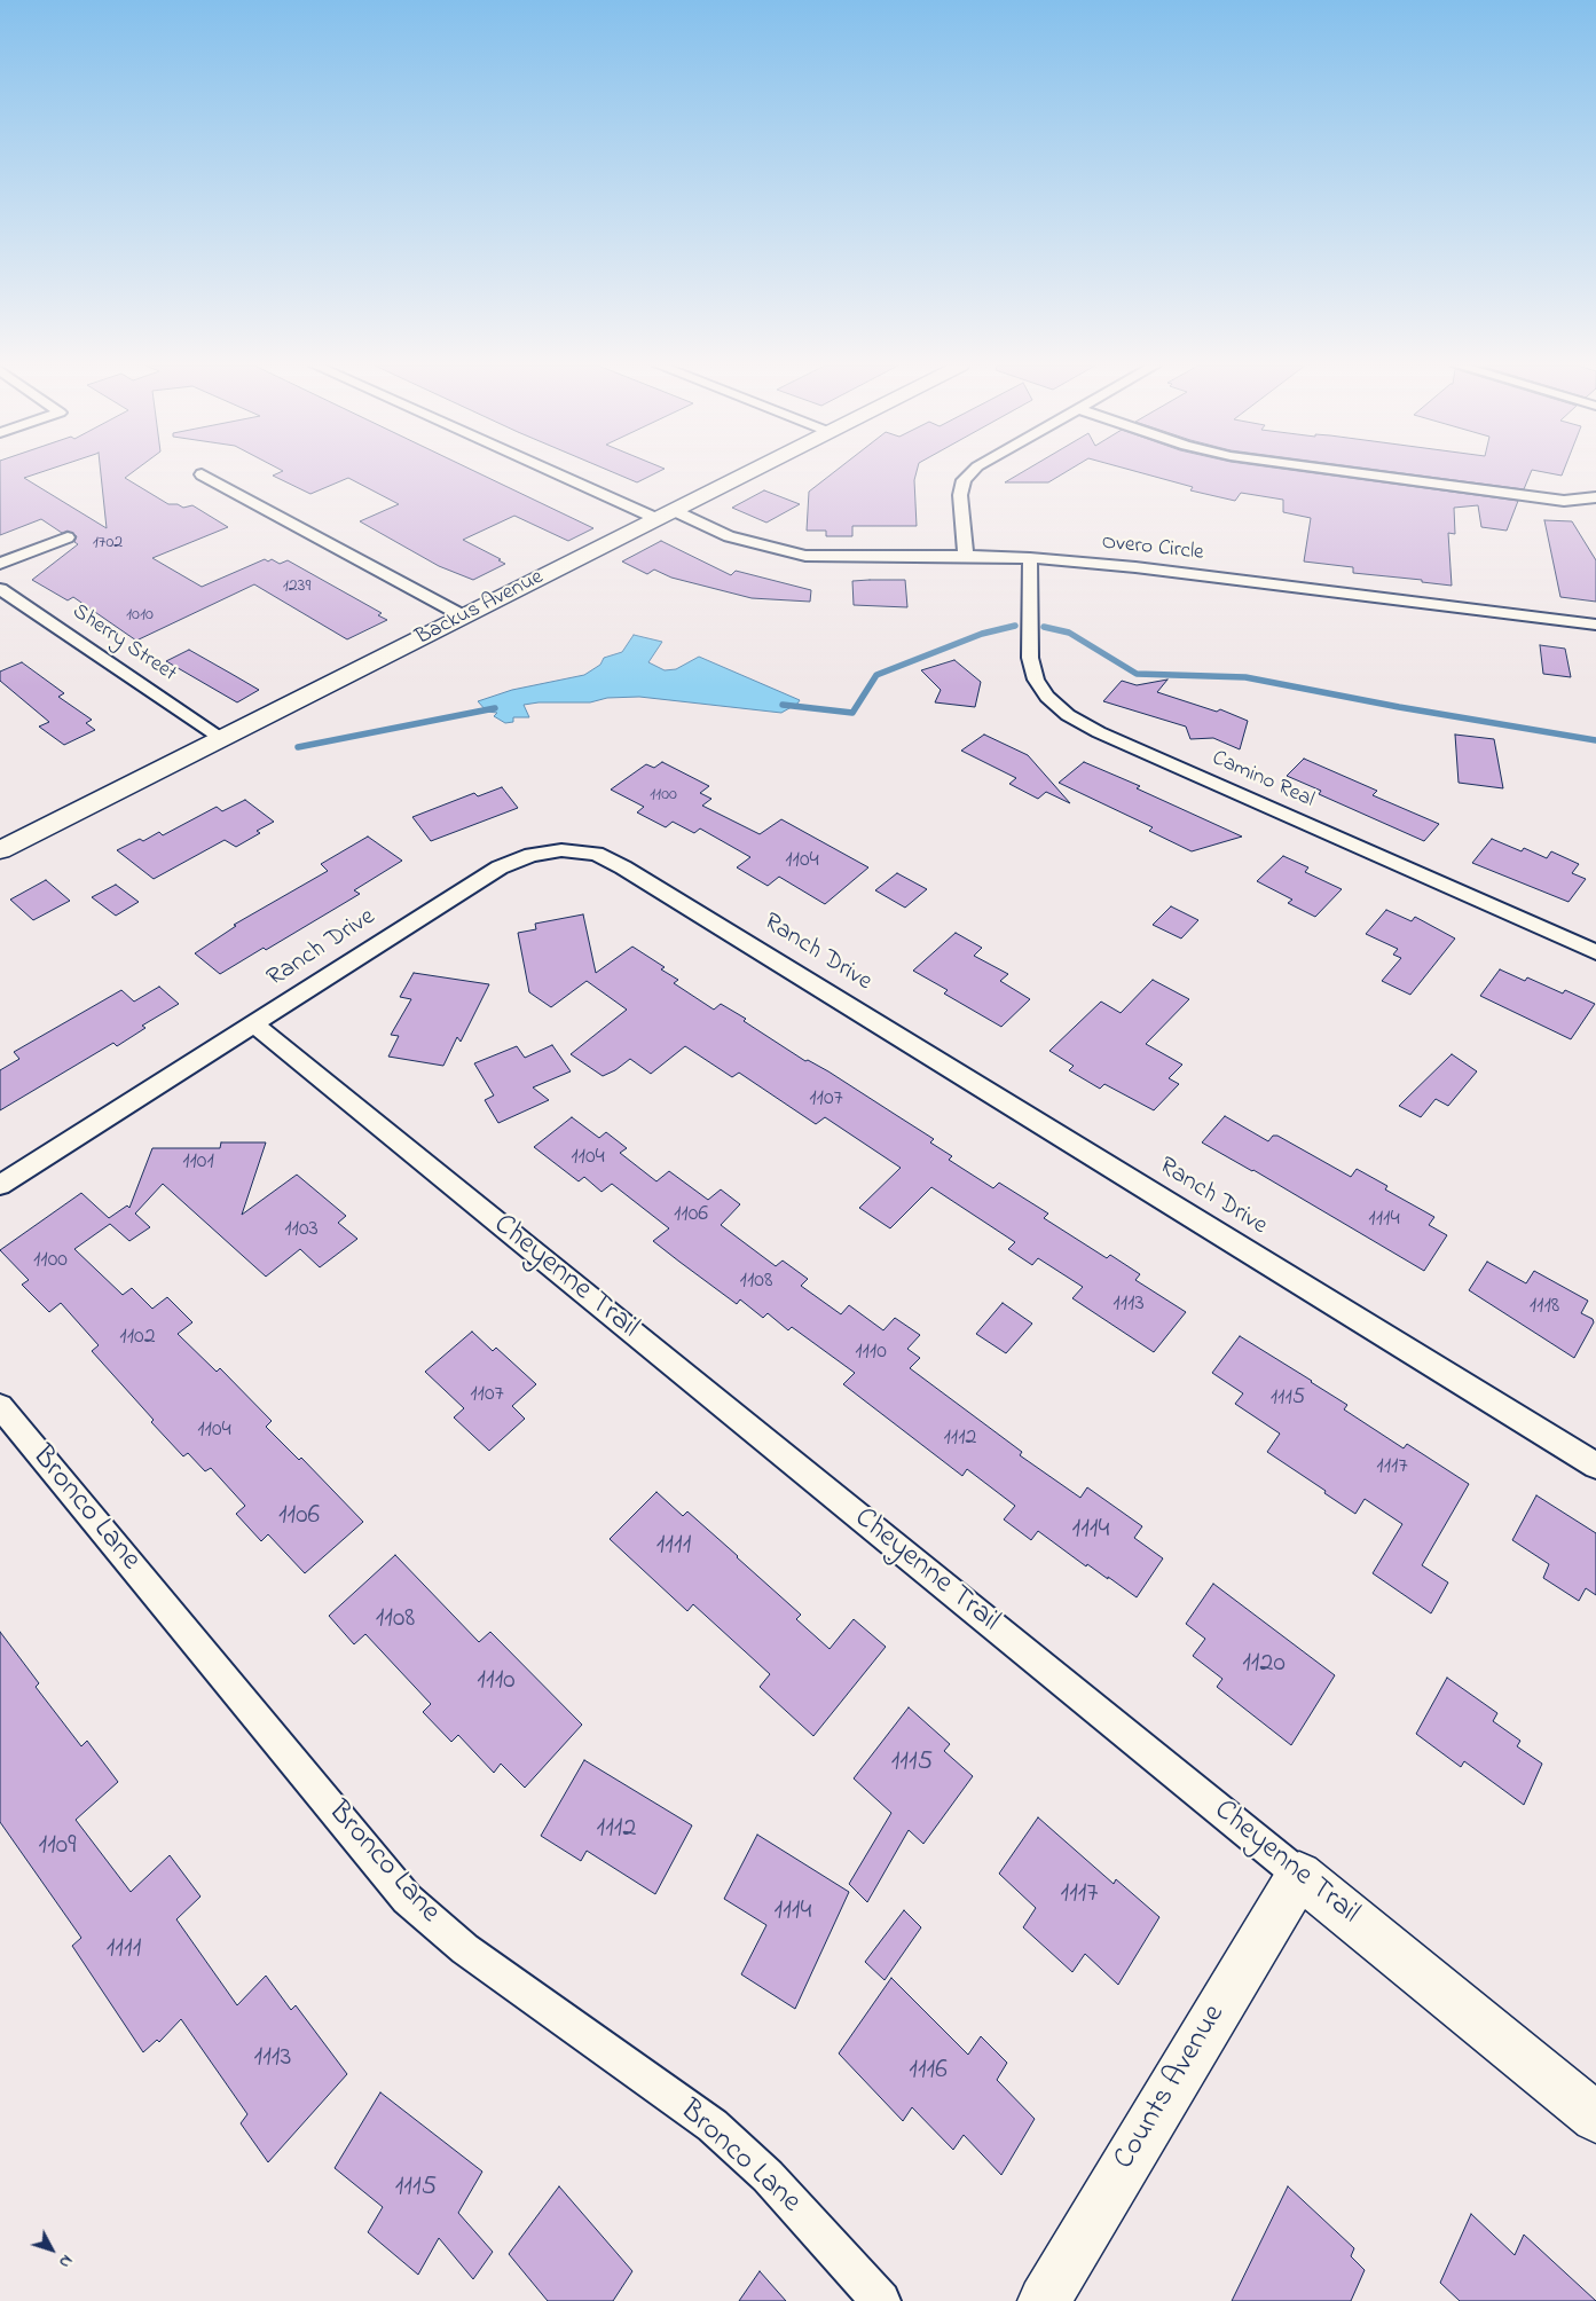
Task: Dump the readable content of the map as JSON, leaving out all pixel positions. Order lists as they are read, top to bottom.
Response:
{
  "streets": {
    "street": [
      "Overo Circle",
      "Backus Avenue",
      "Sherry Street",
      "Camino Real",
      "Ranch Drive",
      "Cheyenne Trail",
      "Bronco Lane",
      "Counts Avenue"
    ]
  },
  "crossings": [
    ["Overo Circle", "Backus Avenue"],
    ["Overo Circle", "Camino Real"],
    ["Backus Avenue", "Sherry Street"],
    ["Ranch Drive", "Cheyenne Trail"],
    ["Cheyenne Trail", "Counts Avenue"]
  ],
  "house_numbers": [
    "1702",
    "1239",
    "1010",
    "1100",
    "1104",
    "1107",
    "1104",
    "1101",
    "1106",
    "1114",
    "1103",
    "1100",
    "1108",
    "1113",
    "1118",
    "1102",
    "1110",
    "1107",
    "1115",
    "1104",
    "1112",
    "1117",
    "1106",
    "1114",
    "1111",
    "1108",
    "1120",
    "1110",
    "1115",
    "1112",
    "1109",
    "1117",
    "1114",
    "1111",
    "1113",
    "1116",
    "1115"
  ],
  "north": "bottom right"
}
